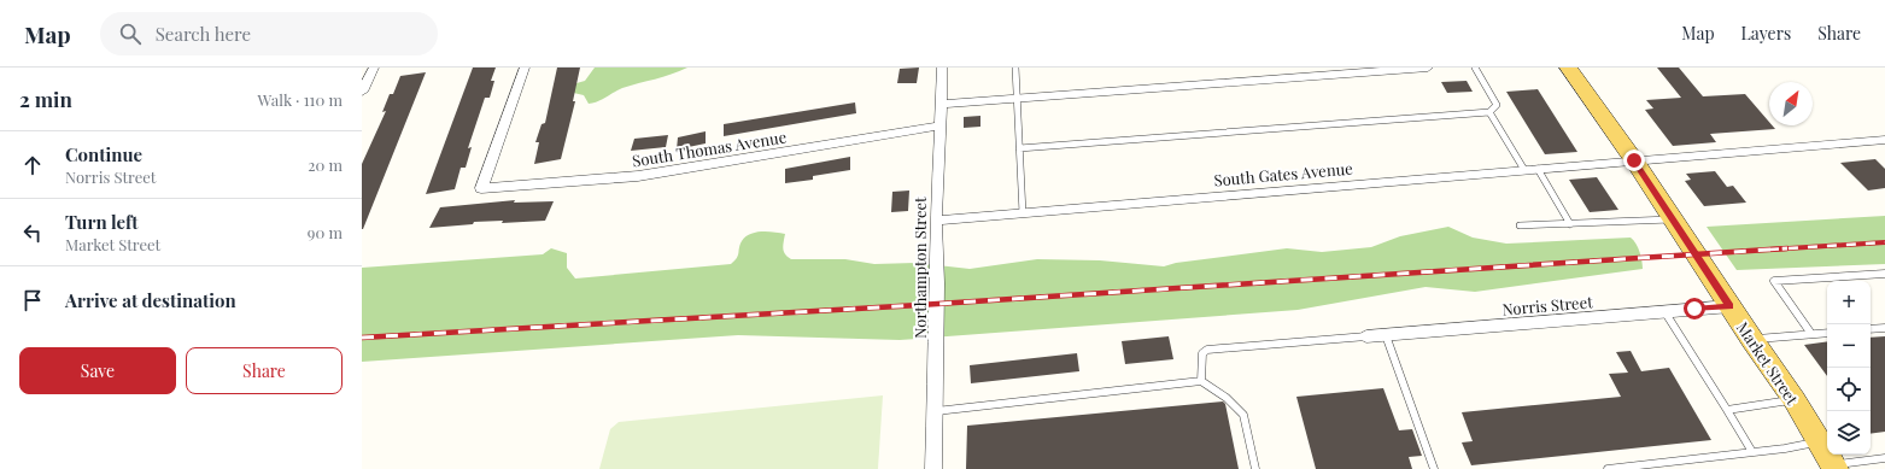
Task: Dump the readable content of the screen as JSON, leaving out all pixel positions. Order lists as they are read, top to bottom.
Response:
{
  "streets": {
    "main road": ["Market Street"],
    "street": [
      "South Thomas Avenue",
      "South Gates Avenue",
      "Northampton Street",
      "Norris Street"
    ]
  },
  "crossings": [
    ["South Thomas Avenue", "Northampton Street"],
    ["South Gates Avenue", "Northampton Street"],
    ["South Gates Avenue", "Market Street"],
    ["Norris Street", "Market Street"]
  ],
  "north": "top right",
  "page": {
    "header": "Map",
    "search": "Search here",
    "nav": ["Map", "Layers", "Share"],
    "heading": ["2 min", "Walk · 110 m"],
    "list": [
      ["Continue", "Norris Street", "20 m"],
      ["Turn left", "Market Street", "90 m"],
      "Arrive at destination"
    ],
    "map_buttons": ["+", "−"],
    "buttons": ["Save", "Share"]
  }
}
